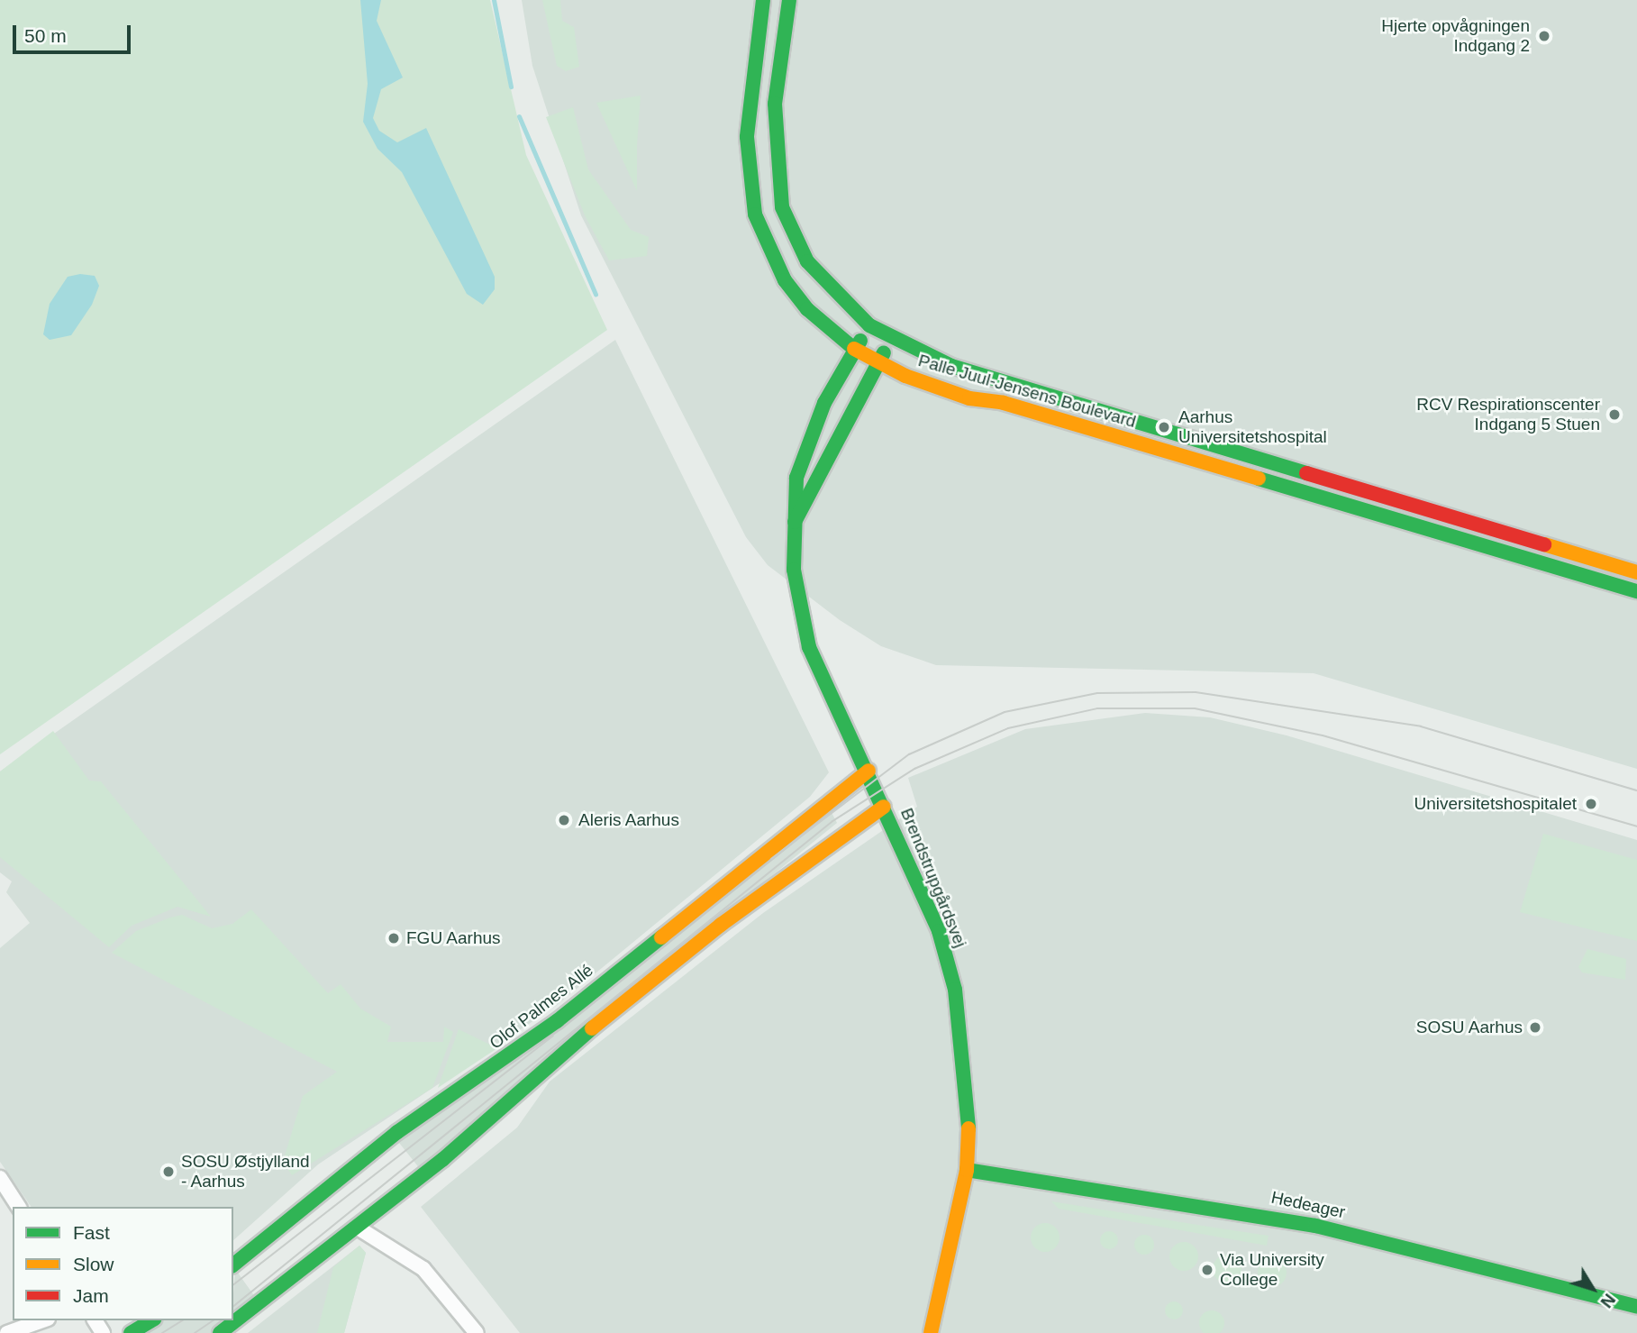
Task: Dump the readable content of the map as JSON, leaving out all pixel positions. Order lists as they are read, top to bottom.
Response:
{
  "streets": {
    "street": [
      "Palle Juul-Jensens Boulevard",
      "Brendstrupgårdsvej",
      "Olof Palmes Allé",
      "Hedeager"
    ]
  },
  "crossings": [
    ["Palle Juul-Jensens Boulevard", "Brendstrupgårdsvej"],
    ["Brendstrupgårdsvej", "Olof Palmes Allé"],
    ["Brendstrupgårdsvej", "Hedeager"]
  ],
  "places": [
    "Hjerte opvågningen Indgang 2",
    "RCV Respirationscenter Indgang 5 Stuen",
    "Aarhus Universitetshospital",
    "Universitetshospitalet",
    "Aleris Aarhus",
    "FGU Aarhus",
    "SOSU Aarhus",
    "SOSU Østjylland - Aarhus",
    "Via University College"
  ],
  "legend": ["Fast", "Slow", "Jam"],
  "scale_bar": "50 m",
  "north": "bottom right"
}
